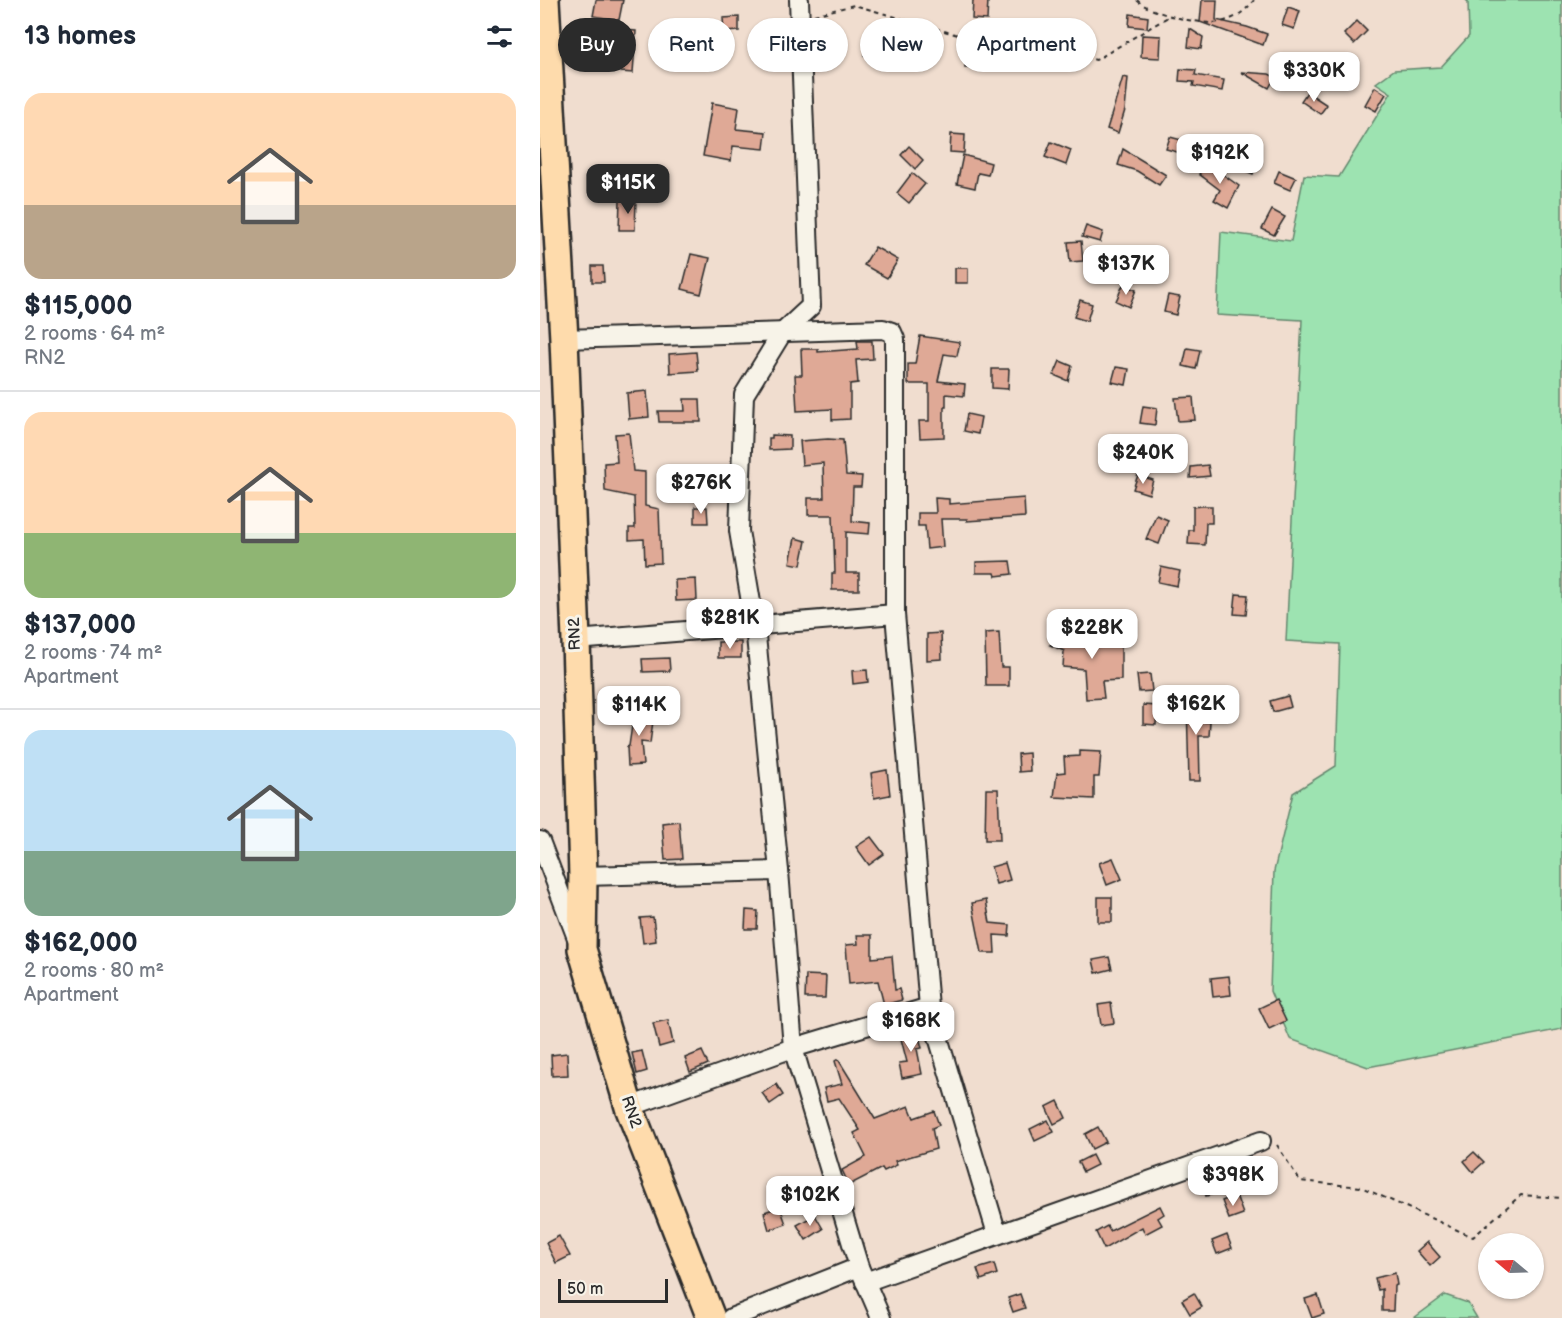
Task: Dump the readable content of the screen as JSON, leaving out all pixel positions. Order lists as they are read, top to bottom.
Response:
{
  "streets": {
    "main road": ["RN2"]
  },
  "scale_bar": "50 m",
  "north": "left",
  "page": {
    "heading": "13 homes",
    "chip": [
      "Buy",
      "Rent",
      "Filters",
      "New",
      "Apartment"
    ],
    "price": [
      "$330K",
      "$192K",
      "$115K",
      "$137K",
      "$240K",
      "$276K",
      "$281K",
      "$228K",
      "$162K",
      "$114K",
      "$168K",
      "$398K",
      "$102K"
    ],
    "list": [
      {
        "name": "$115,000",
        "note": "2 rooms · 64 m² · RN2"
      },
      {
        "name": "$137,000",
        "note": "2 rooms · 74 m² · Apartment"
      },
      {
        "name": "$162,000",
        "note": "2 rooms · 80 m² · Apartment"
      }
    ],
    "scale": "50 m"
  }
}
